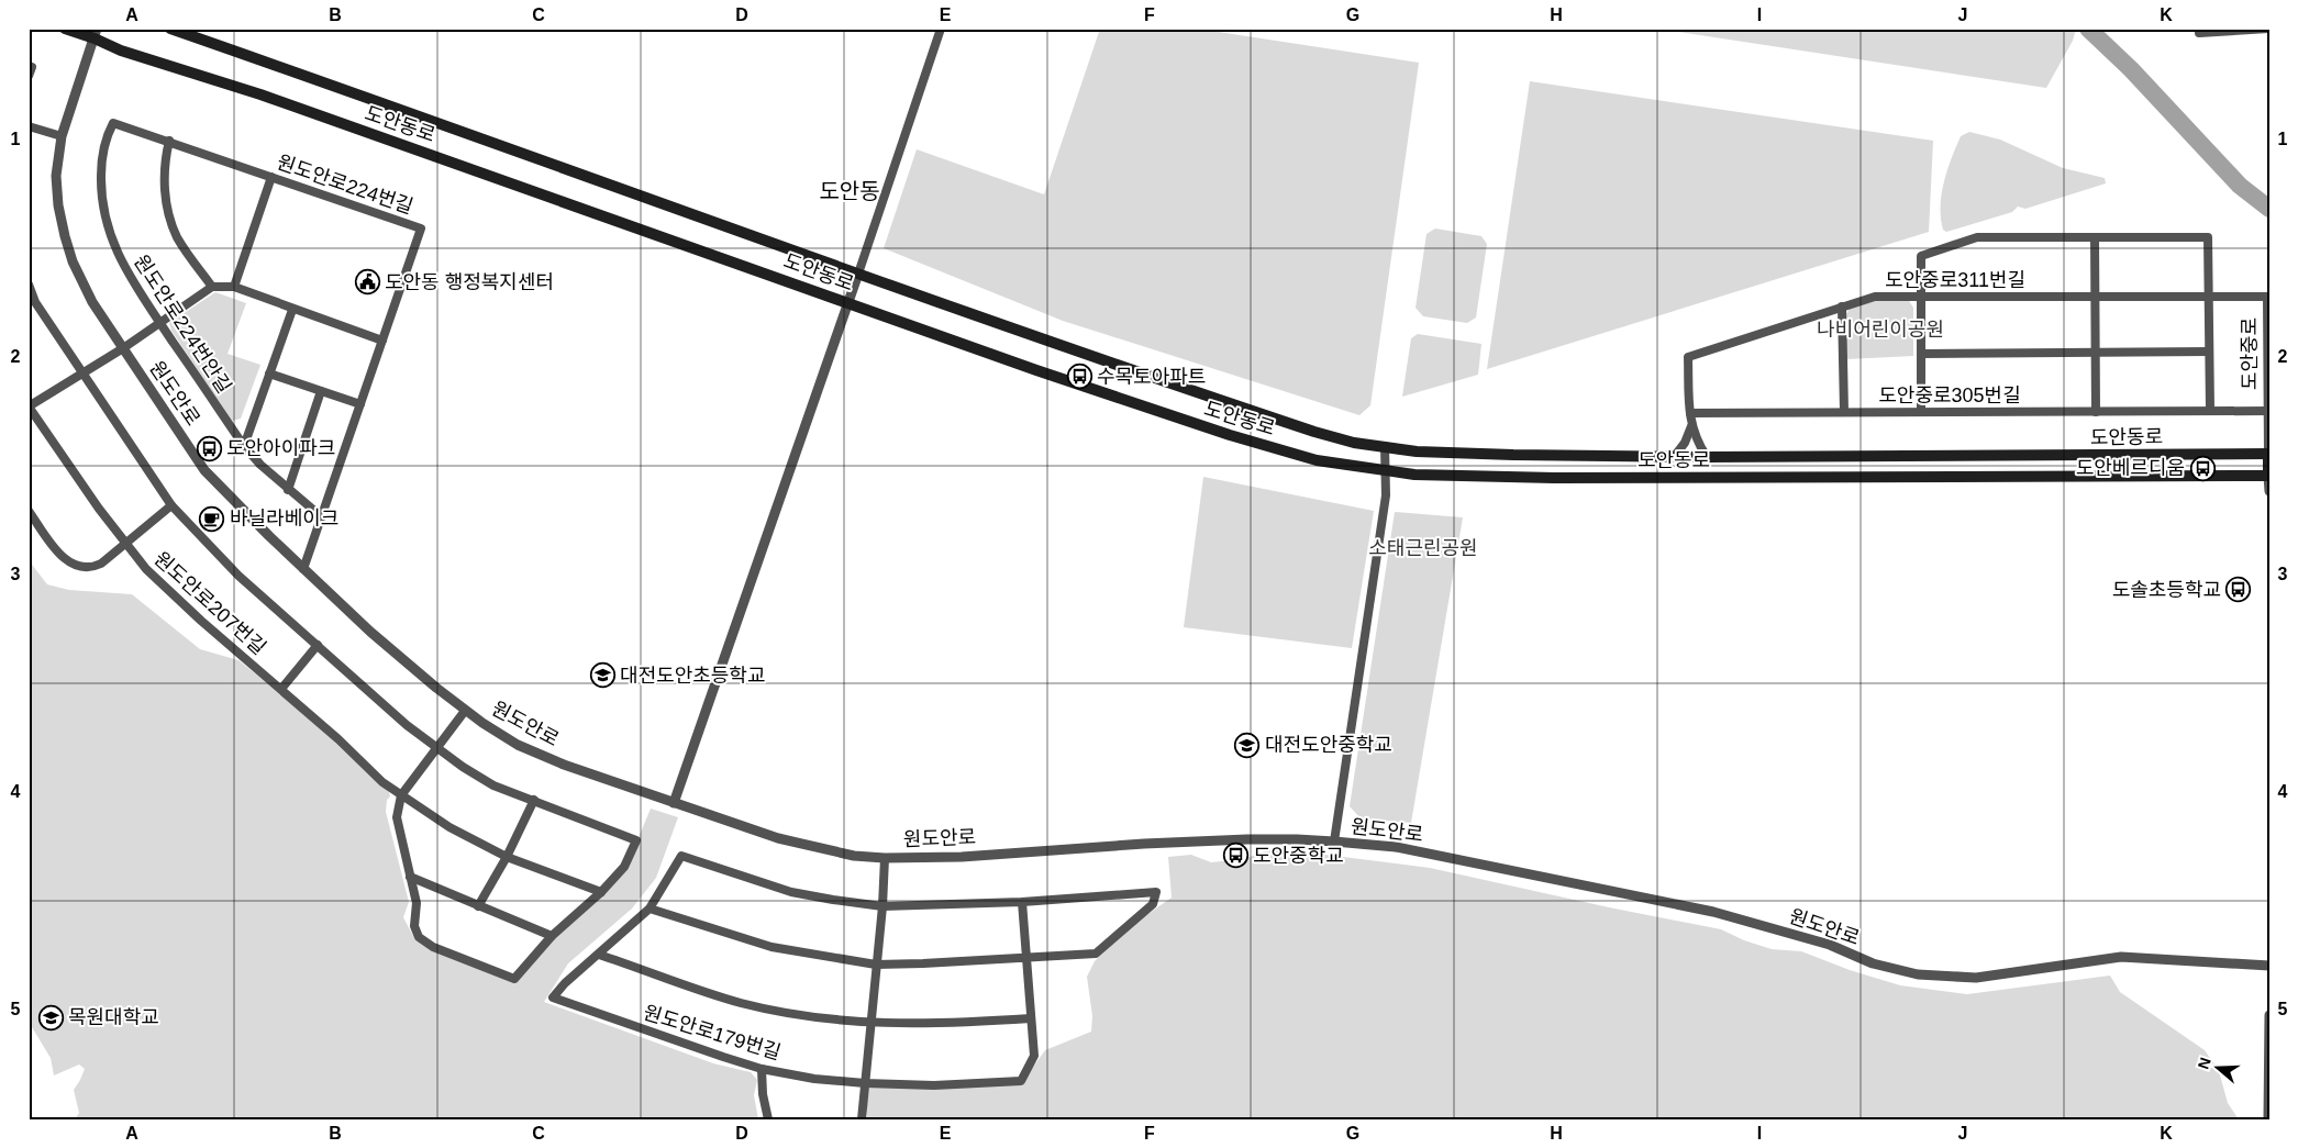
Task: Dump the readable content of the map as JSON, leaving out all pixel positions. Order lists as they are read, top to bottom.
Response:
{
  "streets": {
    "main road": ["도안동로", "도안중로"],
    "street": [
      "원도안로224번길",
      "도안중로311번길",
      "원도안로224번안길",
      "원도안로",
      "도안중로305번길",
      "원도안로207번길",
      "원도안로179번길"
    ]
  },
  "crossings": [
    ["도안동로", "도안중로"],
    ["도안동로", "원도안로"],
    ["원도안로224번길", "원도안로224번안길"],
    ["원도안로224번길", "원도안로"],
    ["도안중로311번길", "도안중로"],
    ["도안중로311번길", "도안중로305번길"],
    ["도안중로", "도안중로305번길"],
    ["원도안로", "원도안로207번길"]
  ],
  "districts": ["도안동"],
  "parks": ["나비어린이공원", "소태근린공원"],
  "places": {
    "public building": ["도안동 행정복지센터"],
    "bus stop": [
      "수목토아파트",
      "도안아이파크",
      "도안베르디움",
      "도솔초등학교",
      "도안중학교"
    ],
    "cafe": ["바닐라베이크"],
    "school or university": ["대전도안초등학교", "대전도안중학교", "목원대학교"]
  },
  "north": "left",
  "grid": {
    "columns": [
      "A",
      "B",
      "C",
      "D",
      "E",
      "F",
      "G",
      "H",
      "I",
      "J",
      "K"
    ],
    "rows": [
      "1",
      "2",
      "3",
      "4",
      "5"
    ]
  }
}
